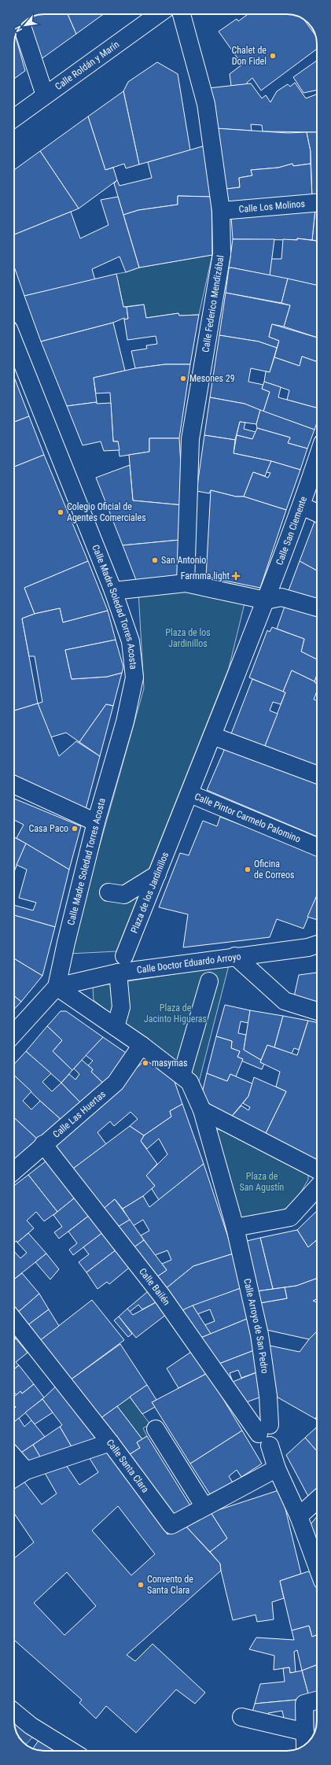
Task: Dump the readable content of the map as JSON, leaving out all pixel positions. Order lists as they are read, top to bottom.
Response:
{
  "streets": {
    "street": [
      "Calle Roldán y Marín",
      "Calle Los Molinos",
      "Calle Federico Mendizábal",
      "Calle San Clemente",
      "Calle Madre Soledad Torres Acosta",
      "Calle Pintor Carmelo Palomino",
      "Plaza de los Jardinillos",
      "Calle Doctor Eduardo Arroyo",
      "Calle Las Huertas",
      "Calle Bailén",
      "Calle Arroyo de San Pedro",
      "Calle Santa Clara"
    ]
  },
  "crossings": [
    ["Calle Los Molinos", "Calle Federico Mendizábal"],
    ["Calle San Clemente", "Plaza de los Jardinillos"],
    ["Calle Madre Soledad Torres Acosta", "Calle Doctor Eduardo Arroyo"],
    ["Calle Madre Soledad Torres Acosta", "Calle Arroyo de San Pedro"],
    ["Calle Pintor Carmelo Palomino", "Plaza de los Jardinillos"],
    ["Calle Doctor Eduardo Arroyo", "Calle Arroyo de San Pedro"],
    ["Calle Las Huertas", "Calle Bailén"],
    ["Calle Las Huertas", "Calle Arroyo de San Pedro"],
    ["Calle Bailén", "Calle Arroyo de San Pedro"],
    ["Calle Arroyo de San Pedro", "Calle Santa Clara"]
  ],
  "parks": ["Plaza de los Jardinillos", "Plaza de Jacinto Higueras", "Plaza de San Agustín"],
  "places": {
    "other": [
      "Chalet de Don Fidel",
      "Mesones 29",
      "Colegio Oficial de Agentes Comerciales",
      "San Antonio",
      "Casa Paco",
      "Oficina de Correos",
      "masymas",
      "Convento de Santa Clara"
    ],
    "health": ["Farmma light"]
  },
  "north": "bottom left"
}
